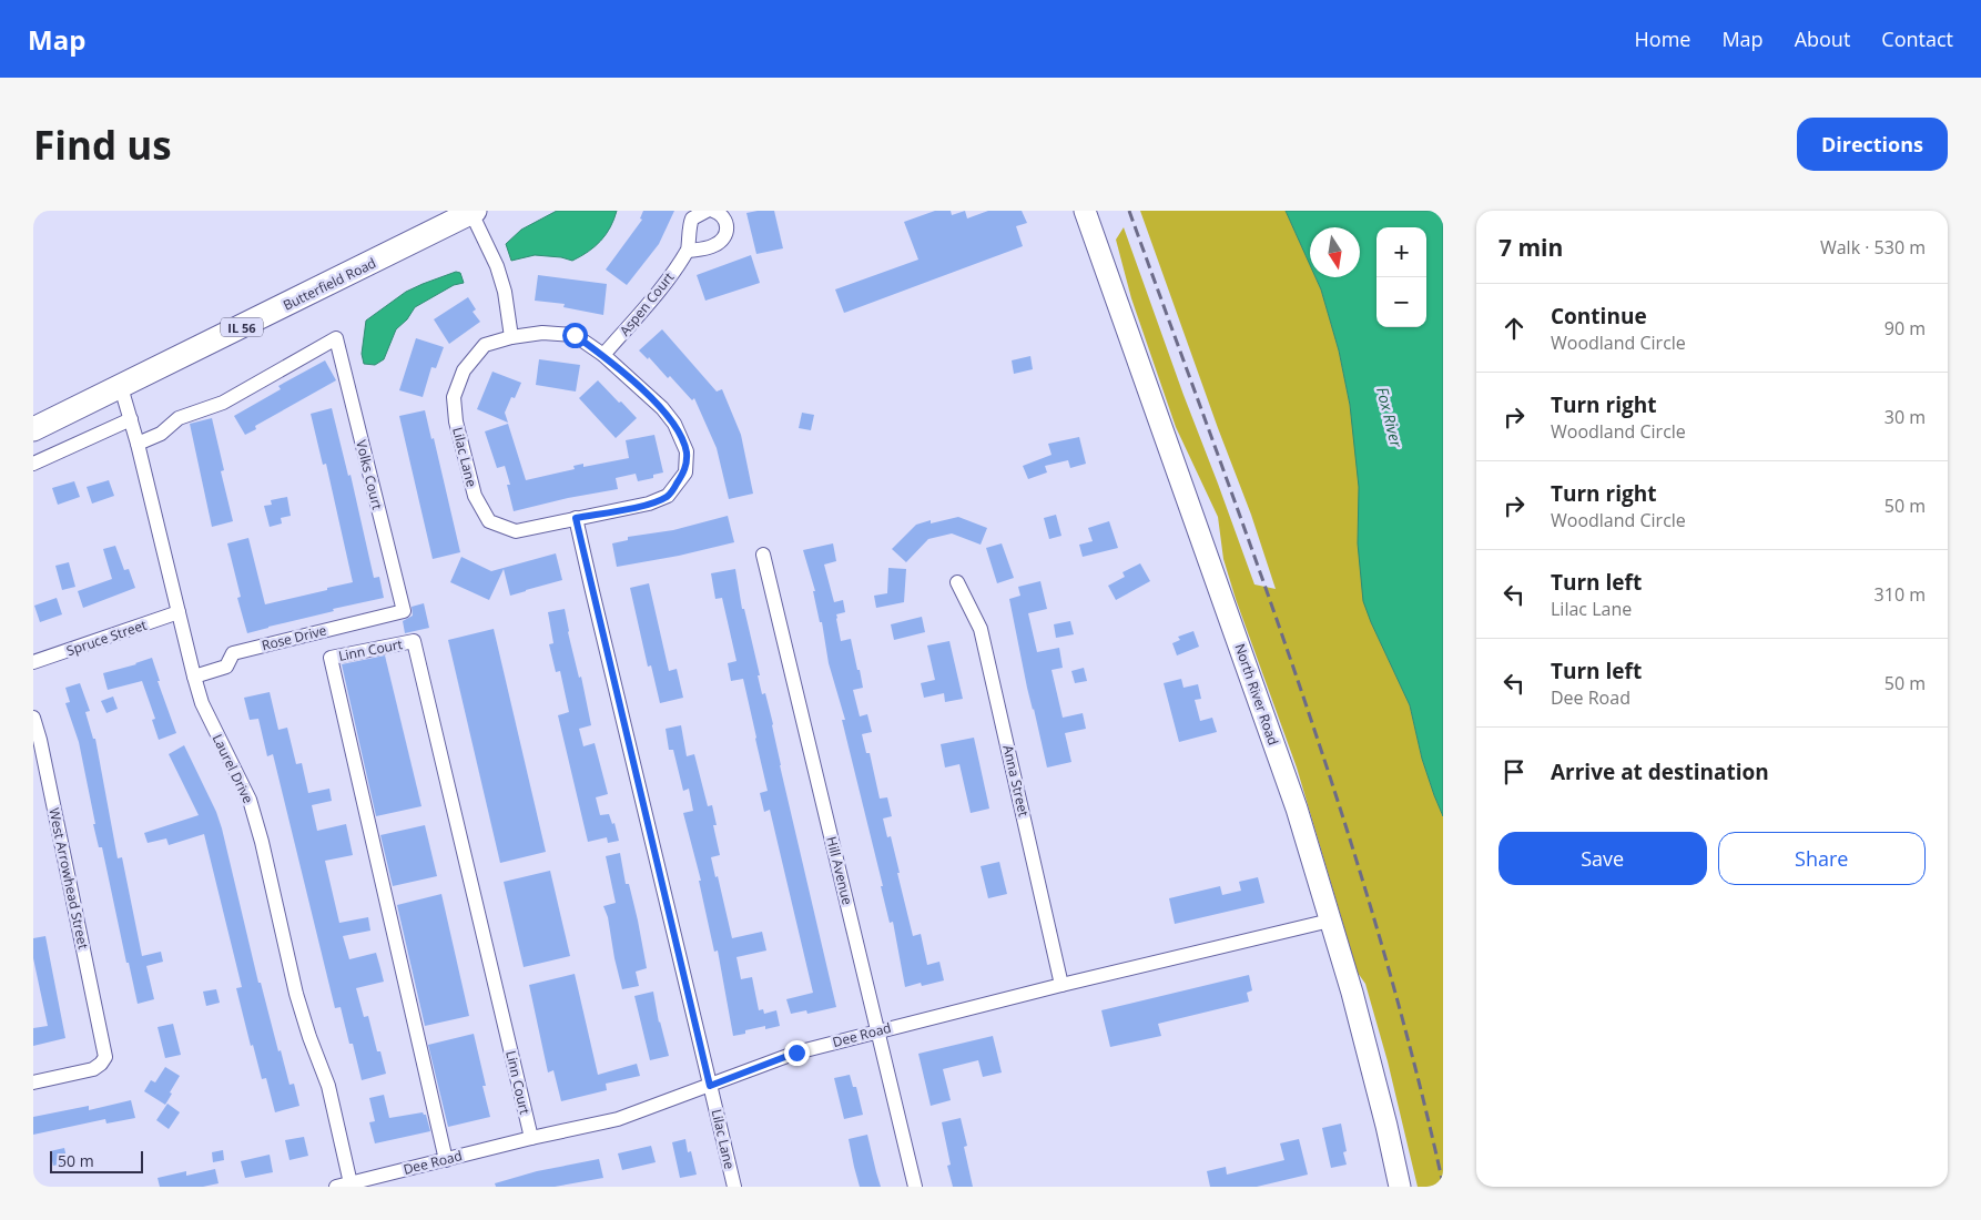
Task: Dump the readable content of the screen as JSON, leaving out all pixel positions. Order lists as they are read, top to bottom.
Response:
{
  "streets": {
    "main road": ["Butterfield Road", "IL 56", "North River Road"],
    "street": [
      "Aspen Court",
      "Lilac Lane",
      "Volks Court",
      "Spruce Street",
      "Rose Drive",
      "Linn Court",
      "Laurel Drive",
      "Anna Street",
      "Hill Avenue",
      "West Arrowhead Street",
      "Dee Road"
    ]
  },
  "crossings": [
    ["Butterfield Road", "Laurel Drive"],
    ["Aspen Court", "Lilac Lane"],
    ["Lilac Lane", "Dee Road"],
    ["Volks Court", "Rose Drive"],
    ["Volks Court", "Laurel Drive"],
    ["Spruce Street", "Laurel Drive"],
    ["Rose Drive", "Laurel Drive"],
    ["Linn Court", "Dee Road"],
    ["North River Road", "Dee Road"],
    ["Laurel Drive", "Dee Road"],
    ["Anna Street", "Dee Road"],
    ["Hill Avenue", "Dee Road"]
  ],
  "water": ["Fox River"],
  "scale_bar": "50 m",
  "north": "bottom",
  "page": {
    "header": "Map",
    "nav": [
      "Home",
      "Map",
      "About",
      "Contact"
    ],
    "buttons": [
      "Directions",
      ["Save", "Share"]
    ],
    "title": "Find us",
    "heading": ["7 min", "Walk · 530 m"],
    "map_buttons": ["+", "−"],
    "list": [
      ["Continue", "Woodland Circle", "90 m"],
      ["Turn right", "Woodland Circle", "30 m"],
      ["Turn right", "Woodland Circle", "50 m"],
      ["Turn left", "Lilac Lane", "310 m"],
      ["Turn left", "Dee Road", "50 m"],
      "Arrive at destination"
    ],
    "scale": "50 m"
  }
}
